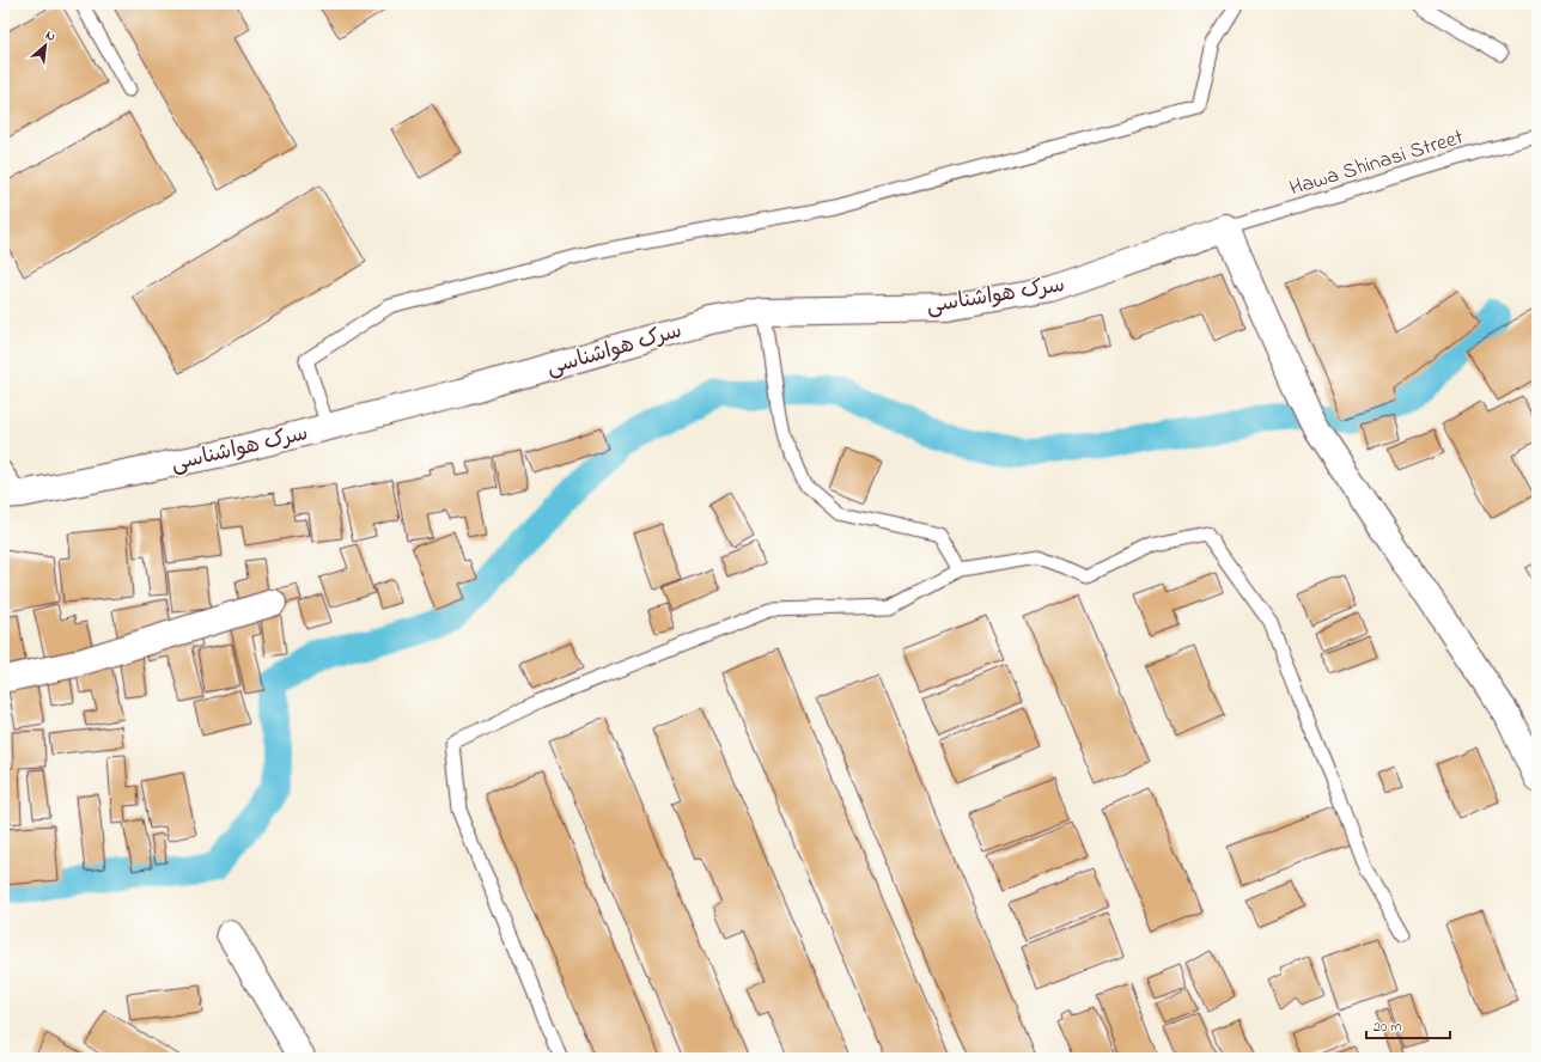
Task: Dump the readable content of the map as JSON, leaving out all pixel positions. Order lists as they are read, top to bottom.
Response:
{
  "streets": {
    "street": ["سرک هواشناسی"],
    "lane": ["Hawa Shinasi Street"]
  },
  "crossings": [
    ["Hawa Shinasi Street", "سرک هواشناسی"]
  ],
  "scale_bar": "20 m",
  "north": "top right"
}
